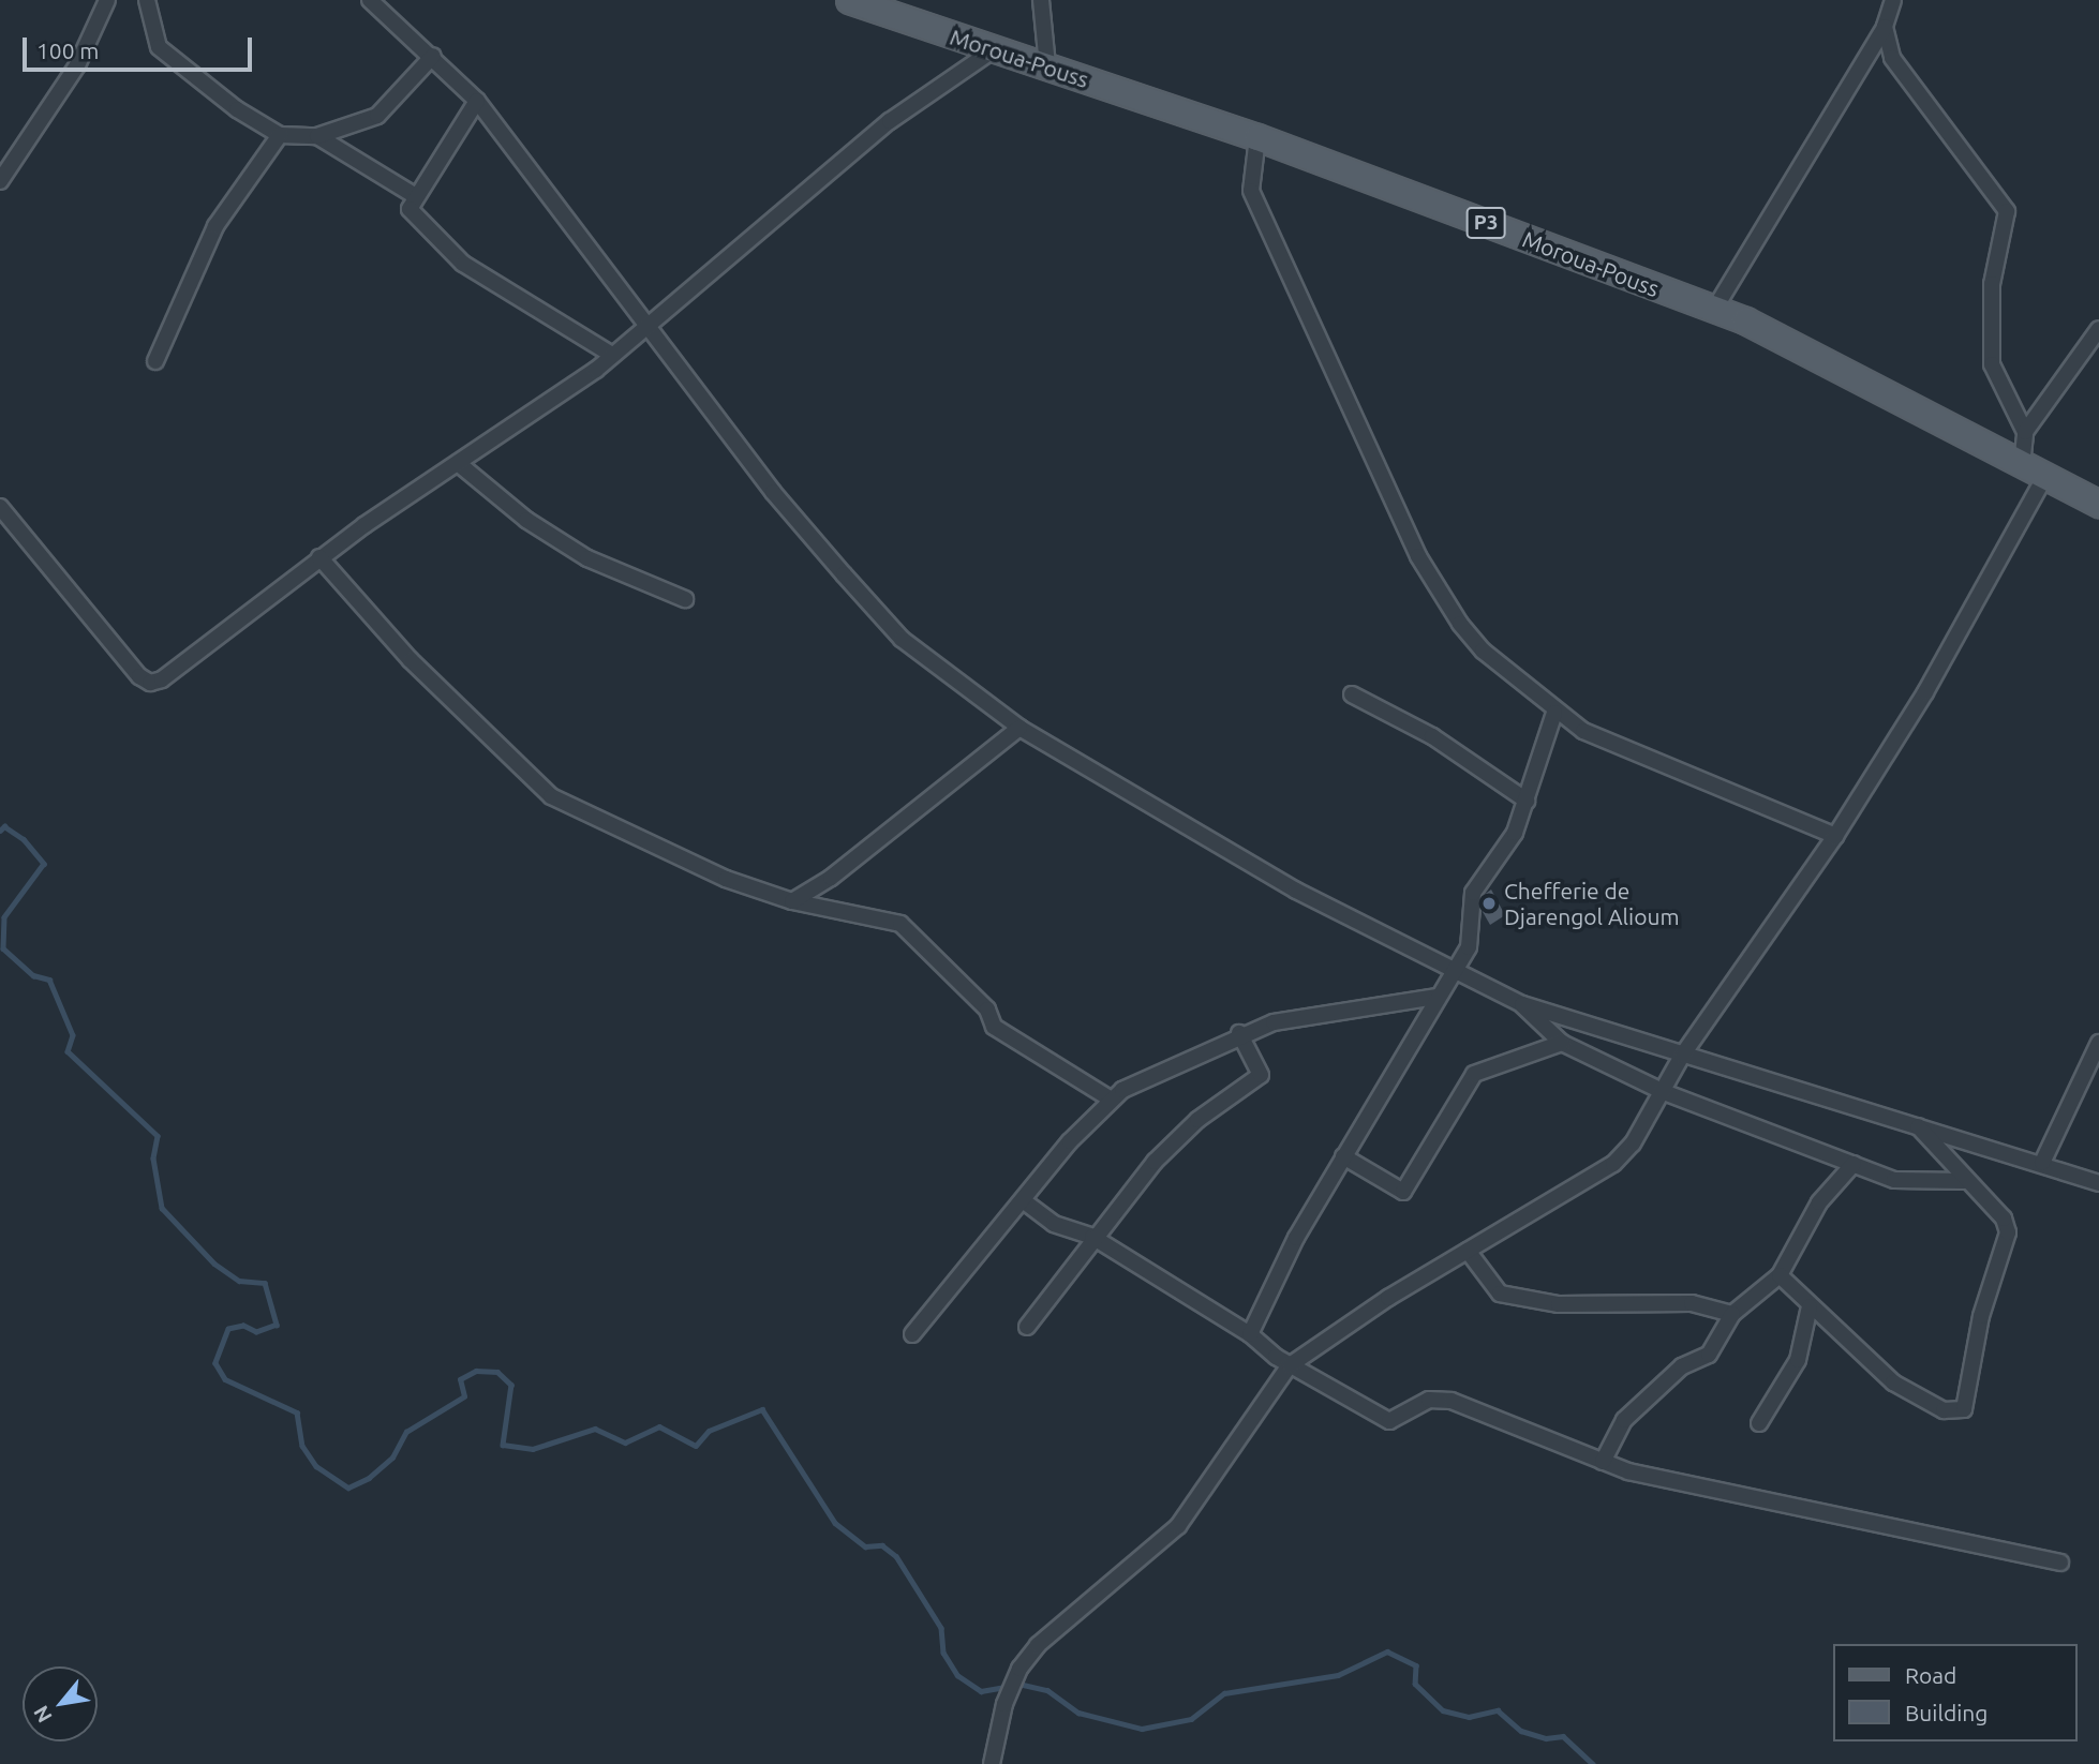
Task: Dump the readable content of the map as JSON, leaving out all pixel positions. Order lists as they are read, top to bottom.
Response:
{
  "streets": {
    "main road": ["Moroua-Pouss", "P3"]
  },
  "places": ["Chefferie de Djarengol Alioum"],
  "legend": ["Road", "Building"],
  "scale_bar": "100 m",
  "north": "bottom left"
}
